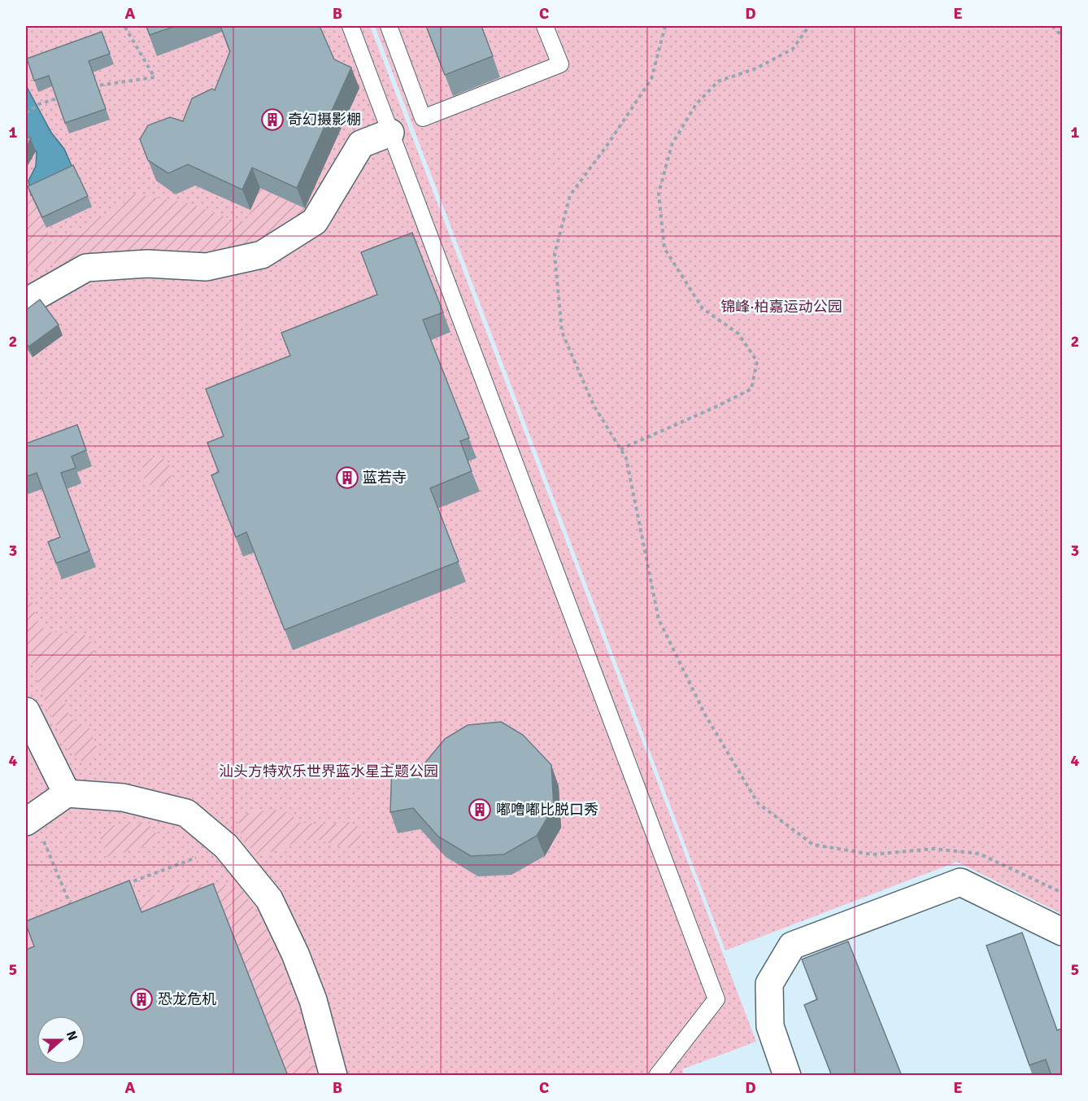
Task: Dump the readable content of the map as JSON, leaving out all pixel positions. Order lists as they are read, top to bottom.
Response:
{
  "parks": ["锦峰·柏嘉运动公园", "汕头方特欢乐世界蓝水星主题公园"],
  "places": {
    "building": [
      "奇幻摄影棚",
      "蓝若寺",
      "嘟噜嘟比脱口秀",
      "恐龙危机"
    ]
  },
  "north": "right",
  "grid": {
    "columns": [
      "A",
      "B",
      "C",
      "D",
      "E"
    ],
    "rows": [
      "1",
      "2",
      "3",
      "4",
      "5"
    ]
  }
}
